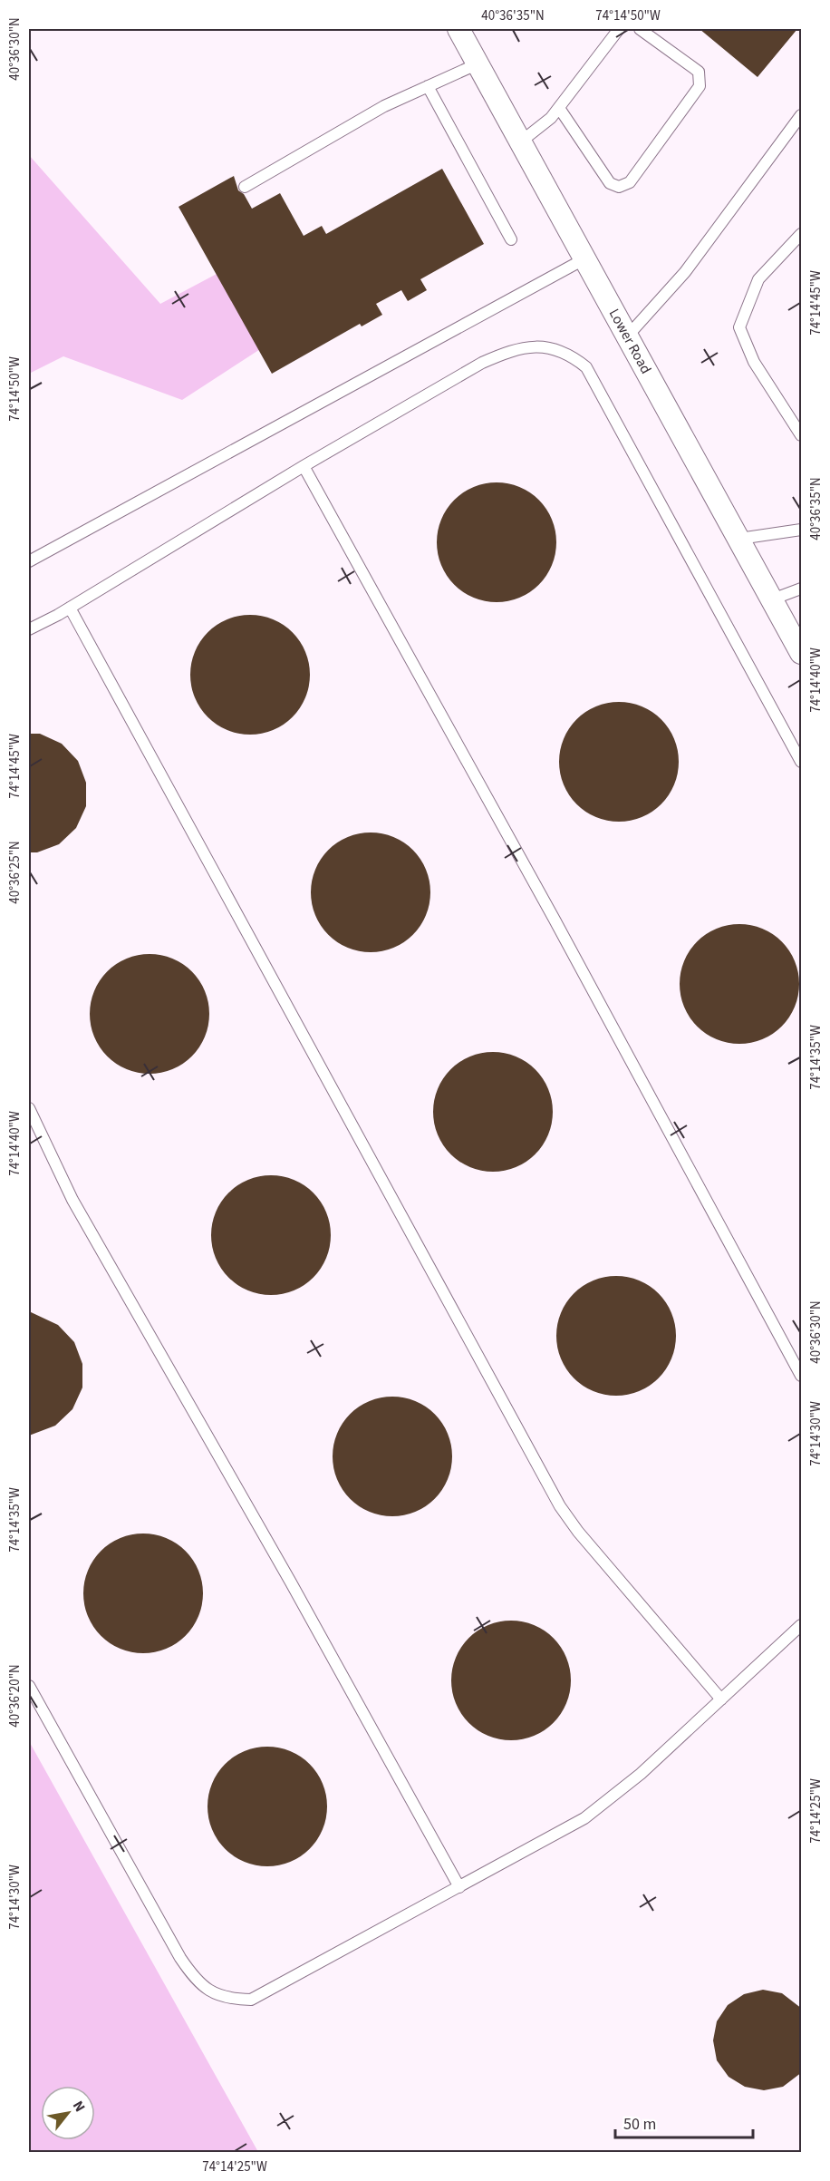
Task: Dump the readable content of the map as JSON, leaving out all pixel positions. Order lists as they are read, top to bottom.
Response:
{
  "streets": {
    "street": ["Lower Road"]
  },
  "scale_bar": "50 m",
  "north": "top right",
  "coordinates": [
    "40°36'35\"N",
    "74°14'50\"W",
    "40°36'30\"N",
    "74°14'45\"W",
    "74°14'40\"W",
    "40°36'25\"N",
    "74°14'35\"W",
    "74°14'30\"W",
    "40°36'20\"N",
    "74°14'25\"W"
  ]
}
